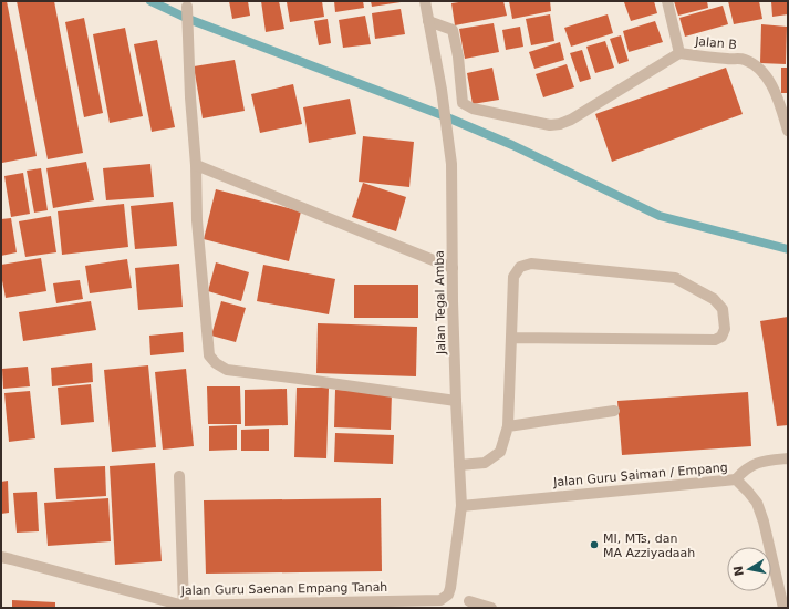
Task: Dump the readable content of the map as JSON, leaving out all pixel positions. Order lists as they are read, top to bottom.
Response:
{
  "streets": {
    "street": [
      "Jalan B",
      "Jalan Tegal Amba",
      "Jalan Guru Saiman / Empang",
      "Jalan Guru Saenan Empang Tanah"
    ]
  },
  "crossings": [
    ["Jalan Tegal Amba", "Jalan Guru Saiman / Empang"],
    ["Jalan Tegal Amba", "Jalan Guru Saenan Empang Tanah"]
  ],
  "places": ["MI, MTs, dan MA Azziyadaah"],
  "north": "left"
}
